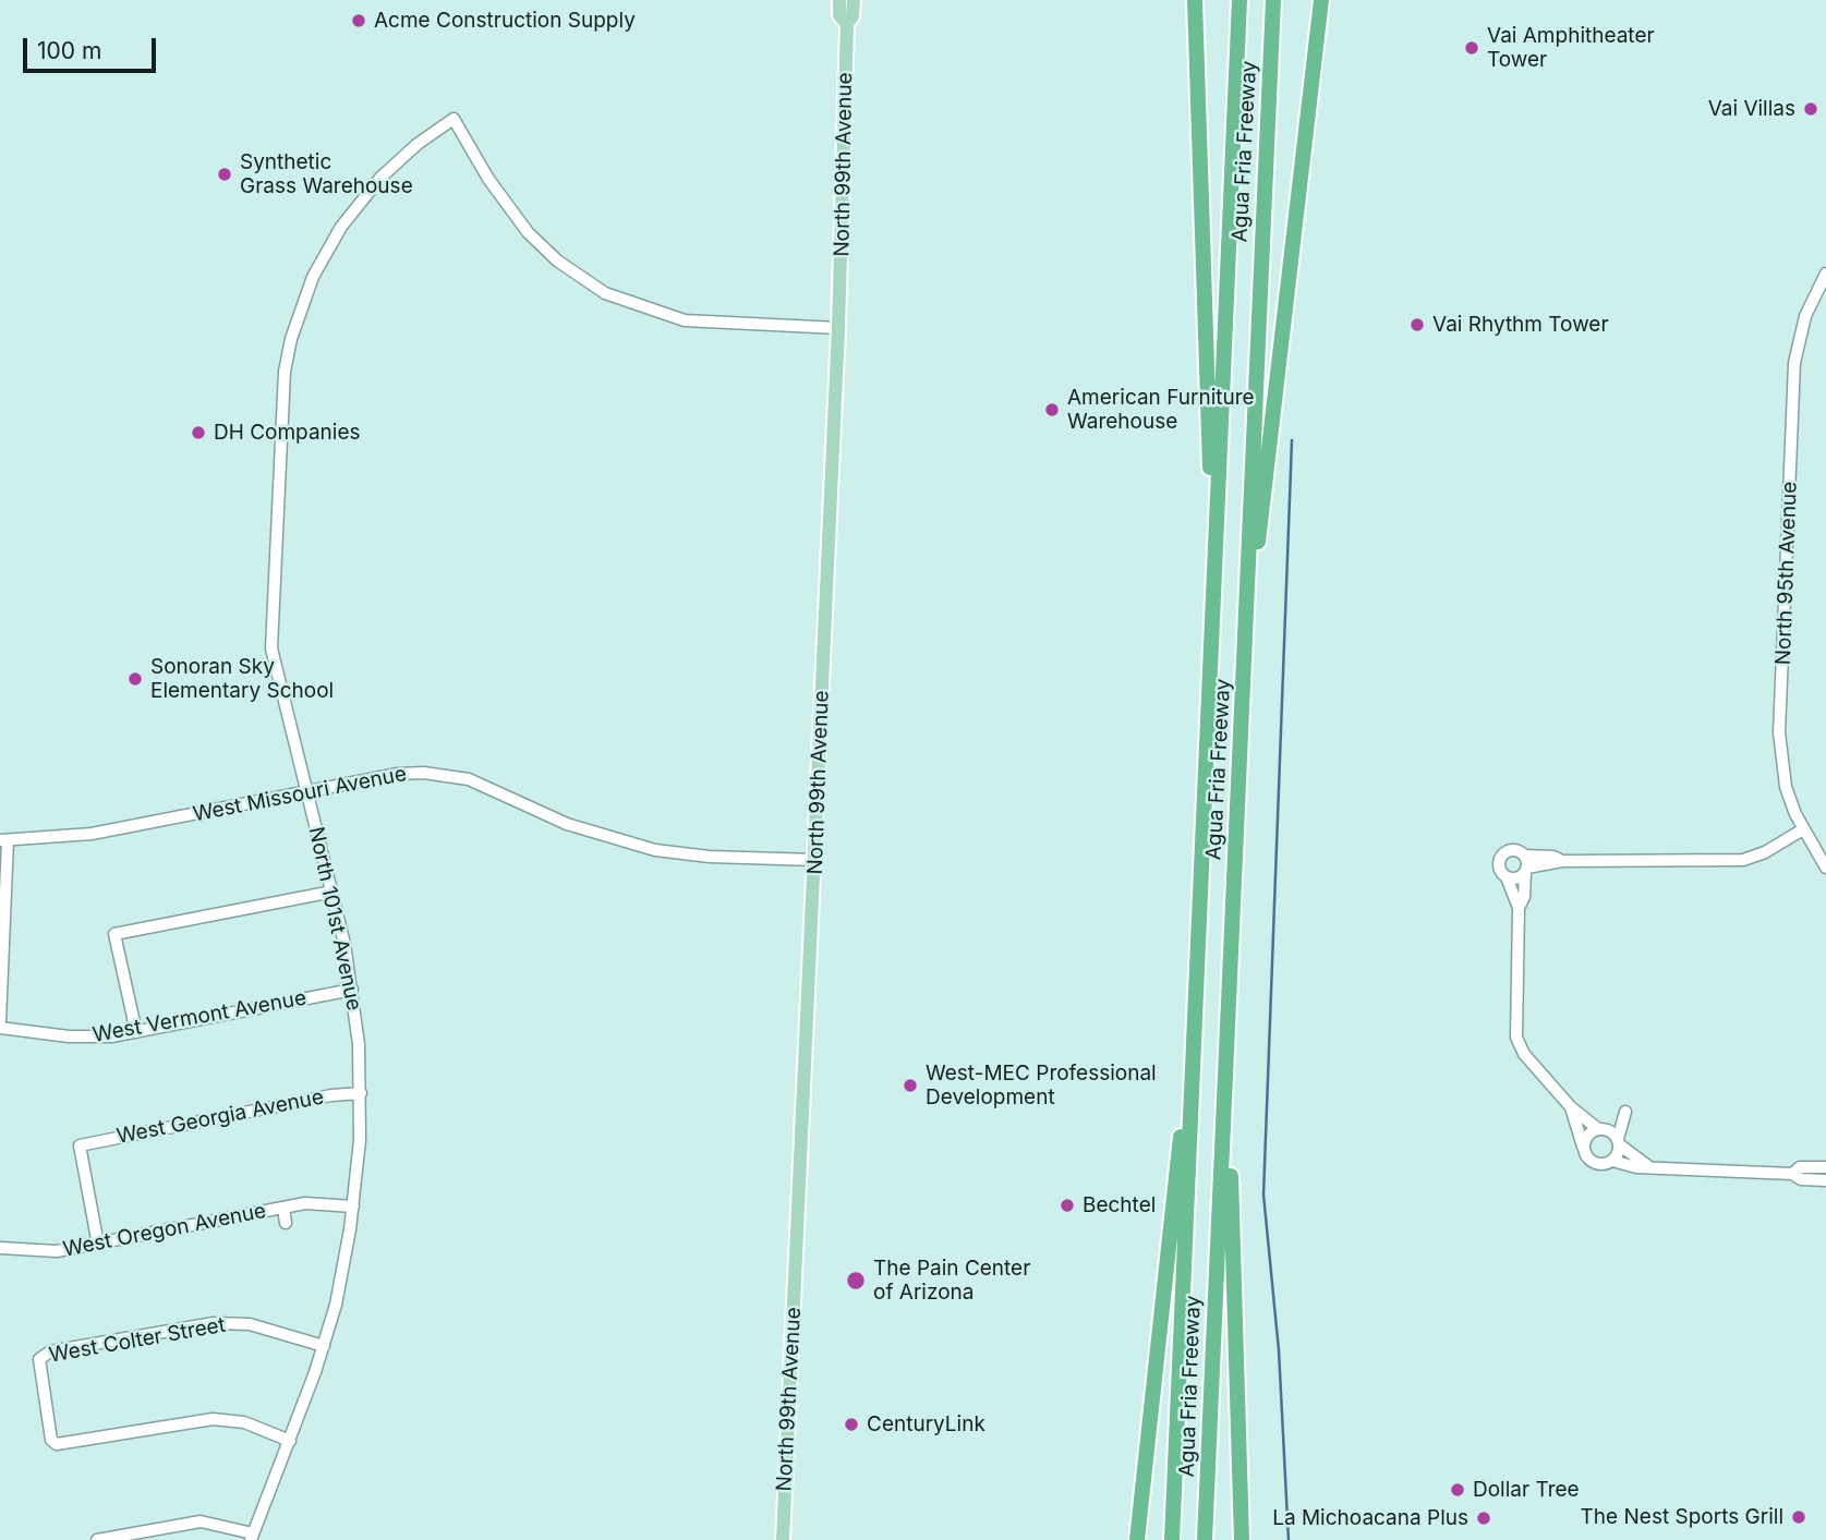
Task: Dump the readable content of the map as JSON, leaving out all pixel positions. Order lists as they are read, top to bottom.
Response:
{
  "streets": {
    "highway": ["Agua Fria Freeway"],
    "main road": ["North 99th Avenue"],
    "street": [
      "North 95th Avenue",
      "West Missouri Avenue",
      "North 101st Avenue",
      "West Vermont Avenue",
      "West Georgia Avenue",
      "West Oregon Avenue",
      "West Colter Street"
    ]
  },
  "crossings": [
    ["North 99th Avenue", "West Missouri Avenue"],
    ["North 99th Avenue", "North 101st Avenue"],
    ["West Missouri Avenue", "North 101st Avenue"],
    ["North 101st Avenue", "West Vermont Avenue"],
    ["North 101st Avenue", "West Georgia Avenue"],
    ["North 101st Avenue", "West Oregon Avenue"],
    ["North 101st Avenue", "West Colter Street"],
    ["West Georgia Avenue", "West Oregon Avenue"]
  ],
  "places": [
    "Acme Construction Supply",
    "Vai Amphitheater Tower",
    "Vai Villas",
    "Synthetic Grass Warehouse",
    "Vai Rhythm Tower",
    "American Furniture Warehouse",
    "DH Companies",
    "Sonoran Sky Elementary School",
    "West-MEC Professional Development",
    "Bechtel",
    "The Pain Center of Arizona",
    "CenturyLink",
    "Dollar Tree",
    "The Nest Sports Grill",
    "La Michoacana Plus"
  ],
  "scale_bar": "100 m"
}
